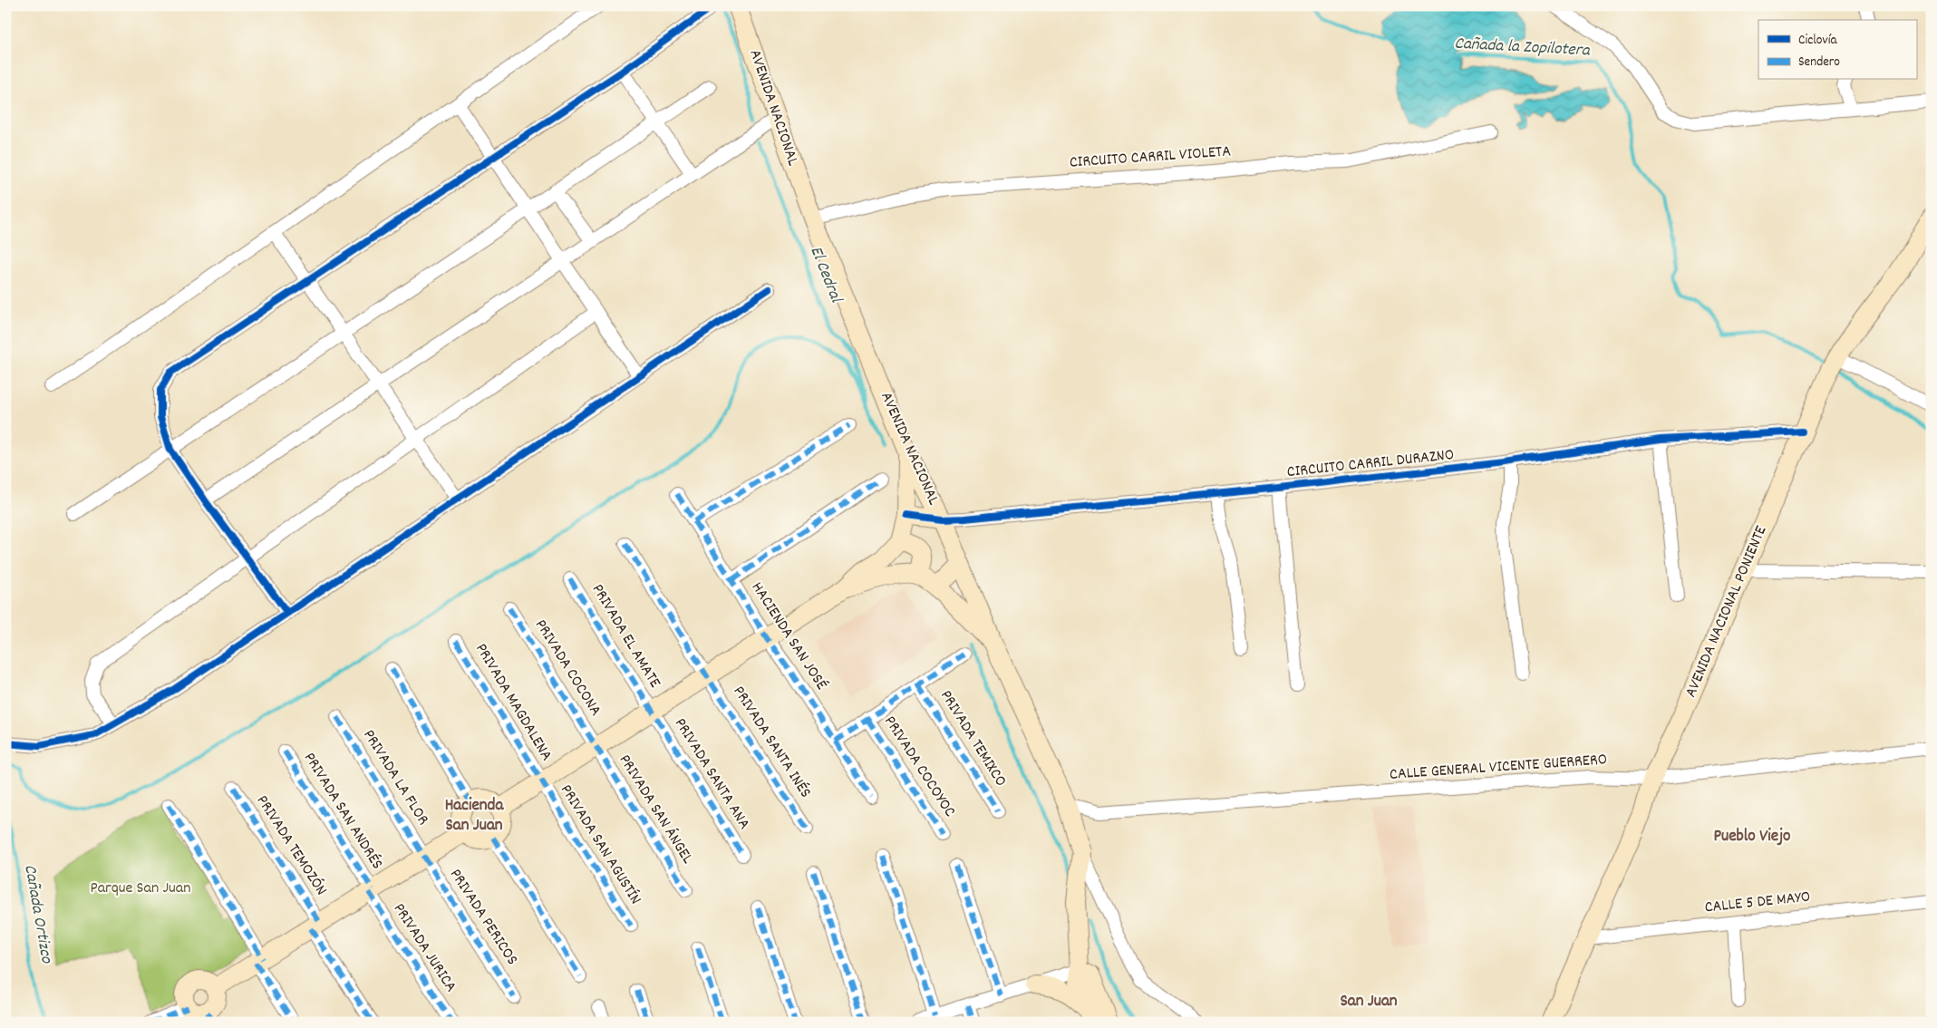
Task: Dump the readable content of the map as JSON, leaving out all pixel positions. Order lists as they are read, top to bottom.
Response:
{
  "streets": {
    "street": [
      "AVENIDA NACIONAL",
      "CIRCUITO CARRIL VIOLETA",
      "CIRCUITO CARRIL DURAZNO",
      "AVENIDA NACIONAL PONIENTE",
      "PRIVADA EL AMATE",
      "HACIENDA SAN JOSÉ",
      "PRIVADA COCONA",
      "PRIVADA MAGDALENA",
      "PRIVADA TEMIXCO",
      "PRIVADA SANTA INÉS",
      "PRIVADA COCOYOC",
      "CALLE GENERAL VICENTE GUERRERO",
      "PRIVADA SANTA ANA",
      "PRIVADA LA FLOR",
      "PRIVADA SAN ÁNGEL",
      "PRIVADA SAN ANDRÉS",
      "PRIVADA SAN AGUSTÍN",
      "PRIVADA TEMOZÓN",
      "CALLE 5 DE MAYO",
      "PRIVADA PERICOS",
      "PRIVADA JURICA"
    ]
  },
  "crossings": [
    ["AVENIDA NACIONAL", "CIRCUITO CARRIL VIOLETA"],
    ["AVENIDA NACIONAL", "CIRCUITO CARRIL DURAZNO"],
    ["AVENIDA NACIONAL", "CALLE GENERAL VICENTE GUERRERO"],
    ["CIRCUITO CARRIL DURAZNO", "AVENIDA NACIONAL PONIENTE"],
    ["AVENIDA NACIONAL PONIENTE", "CALLE GENERAL VICENTE GUERRERO"],
    ["AVENIDA NACIONAL PONIENTE", "CALLE 5 DE MAYO"],
    ["PRIVADA EL AMATE", "PRIVADA SANTA ANA"],
    ["PRIVADA COCONA", "PRIVADA SAN ÁNGEL"],
    ["PRIVADA MAGDALENA", "PRIVADA SAN AGUSTÍN"],
    ["PRIVADA LA FLOR", "PRIVADA PERICOS"],
    ["PRIVADA SAN ANDRÉS", "PRIVADA JURICA"]
  ],
  "districts": ["Hacienda San Juan", "Pueblo Viejo", "San Juan"],
  "water": ["Cañada la Zopilotera", "El Cedral", "Cañada Ortizco"],
  "parks": ["Parque San Juan"],
  "legend": ["Ciclovía", "Sendero"]
}
